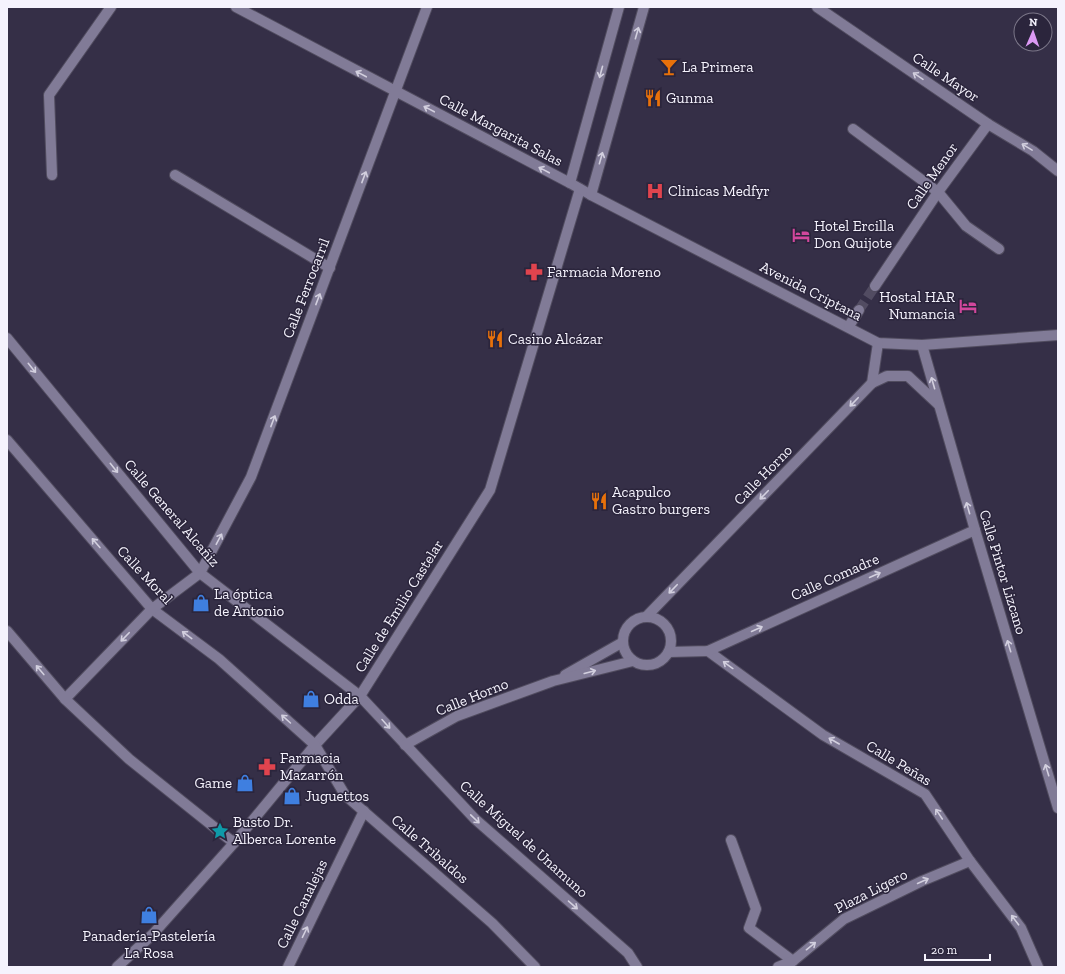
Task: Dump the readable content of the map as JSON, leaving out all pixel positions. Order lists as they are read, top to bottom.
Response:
{
  "streets": {
    "street": [
      "Calle Mayor",
      "Calle Margarita Salas",
      "Calle Menor",
      "Calle Ferrocarril",
      "Avenida Criptana",
      "Calle Horno",
      "Calle General Alcañiz",
      "Calle Pintor Lizcano",
      "Calle Moral",
      "Calle Comadre",
      "Calle de Emilio Castelar",
      "Calle Peñas",
      "Calle Miguel de Unamuno",
      "Calle Tribaldos",
      "Plaza Ligero",
      "Calle Canalejas"
    ]
  },
  "crossings": [
    ["Calle Mayor", "Calle Menor"],
    ["Calle Margarita Salas", "Calle Ferrocarril"],
    ["Calle Margarita Salas", "Avenida Criptana"],
    ["Calle Margarita Salas", "Calle de Emilio Castelar"],
    ["Calle Ferrocarril", "Calle General Alcañiz"],
    ["Avenida Criptana", "Calle Pintor Lizcano"],
    ["Calle Horno", "Calle Miguel de Unamuno"],
    ["Calle General Alcañiz", "Calle de Emilio Castelar"],
    ["Calle General Alcañiz", "Calle Miguel de Unamuno"],
    ["Calle Pintor Lizcano", "Calle Comadre"],
    ["Calle Moral", "Calle de Emilio Castelar"],
    ["Calle Moral", "Calle Tribaldos"],
    ["Calle Comadre", "Calle Peñas"],
    ["Calle de Emilio Castelar", "Calle Miguel de Unamuno"],
    ["Calle de Emilio Castelar", "Calle Tribaldos"],
    ["Calle Peñas", "Plaza Ligero"],
    ["Calle Tribaldos", "Calle Canalejas"]
  ],
  "one_way": [
    "Calle Margarita Salas",
    "Calle Ferrocarril",
    "Calle General Alcañiz",
    "Calle Pintor Lizcano",
    "Calle Moral",
    "Calle Comadre",
    "Calle Peñas",
    "Calle Miguel de Unamuno",
    "Plaza Ligero",
    "Calle Canalejas"
  ],
  "places": {
    "bar": ["La Primera"],
    "restaurant": ["Gunma", "Casino Alcázar", "Acapulco Gastro burgers"],
    "hospital": ["Clinicas Medfyr"],
    "hotel": ["Hotel Ercilla Don Quijote", "Hostal HAR Numancia"],
    "pharmacy": ["Farmacia Moreno", "Farmacia Mazarrón"],
    "shop": [
      "La óptica de Antonio",
      "Odda",
      "Game",
      "Juguettos",
      "Panadería-Pastelería La Rosa"
    ],
    "place": ["Busto Dr. Alberca Lorente"]
  },
  "scale_bar": "20 m",
  "north": "top"
}
